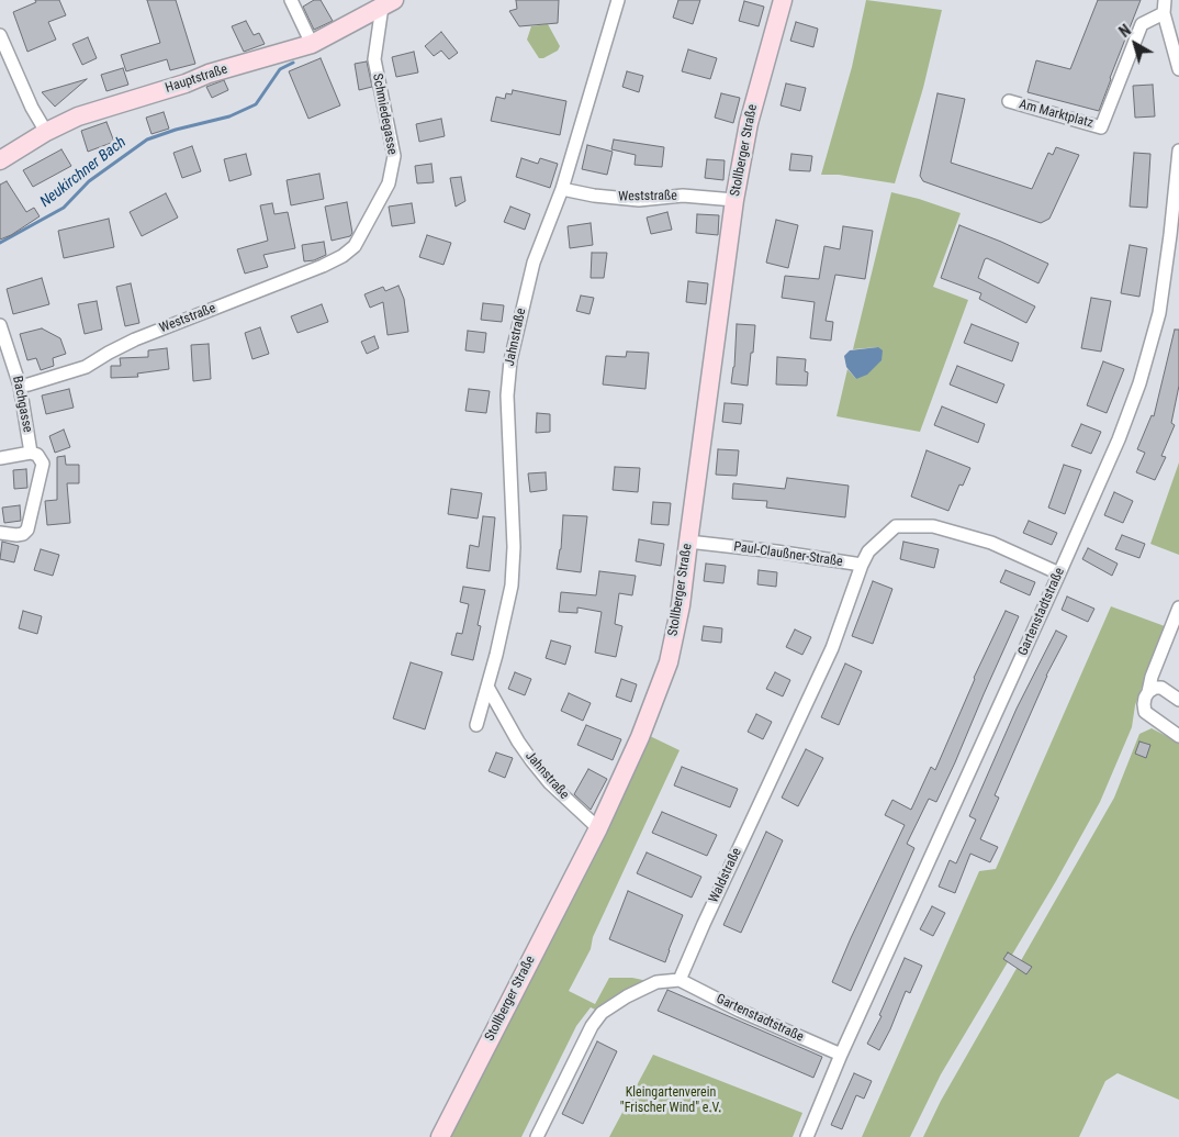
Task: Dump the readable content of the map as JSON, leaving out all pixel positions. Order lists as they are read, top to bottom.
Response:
{
  "streets": {
    "main road": ["Hauptstraße", "Stollberger Straße"],
    "street": [
      "Schmiedegasse",
      "Am Marktplatz",
      "Weststraße",
      "Jahnstraße",
      "Bachgasse",
      "Paul-Claußner-Straße",
      "Gartenstadtstraße",
      "Waldstraße"
    ]
  },
  "crossings": [
    ["Hauptstraße", "Schmiedegasse"],
    ["Schmiedegasse", "Weststraße"],
    ["Stollberger Straße", "Weststraße"],
    ["Stollberger Straße", "Jahnstraße"],
    ["Stollberger Straße", "Paul-Claußner-Straße"],
    ["Weststraße", "Jahnstraße"],
    ["Weststraße", "Bachgasse"],
    ["Paul-Claußner-Straße", "Gartenstadtstraße"],
    ["Paul-Claußner-Straße", "Waldstraße"],
    ["Gartenstadtstraße", "Waldstraße"]
  ],
  "water": ["Neukirchner Bach"],
  "parks": ["Kleingartenverein \"Frischer Wind\" e.V."],
  "north": "top left"
}
